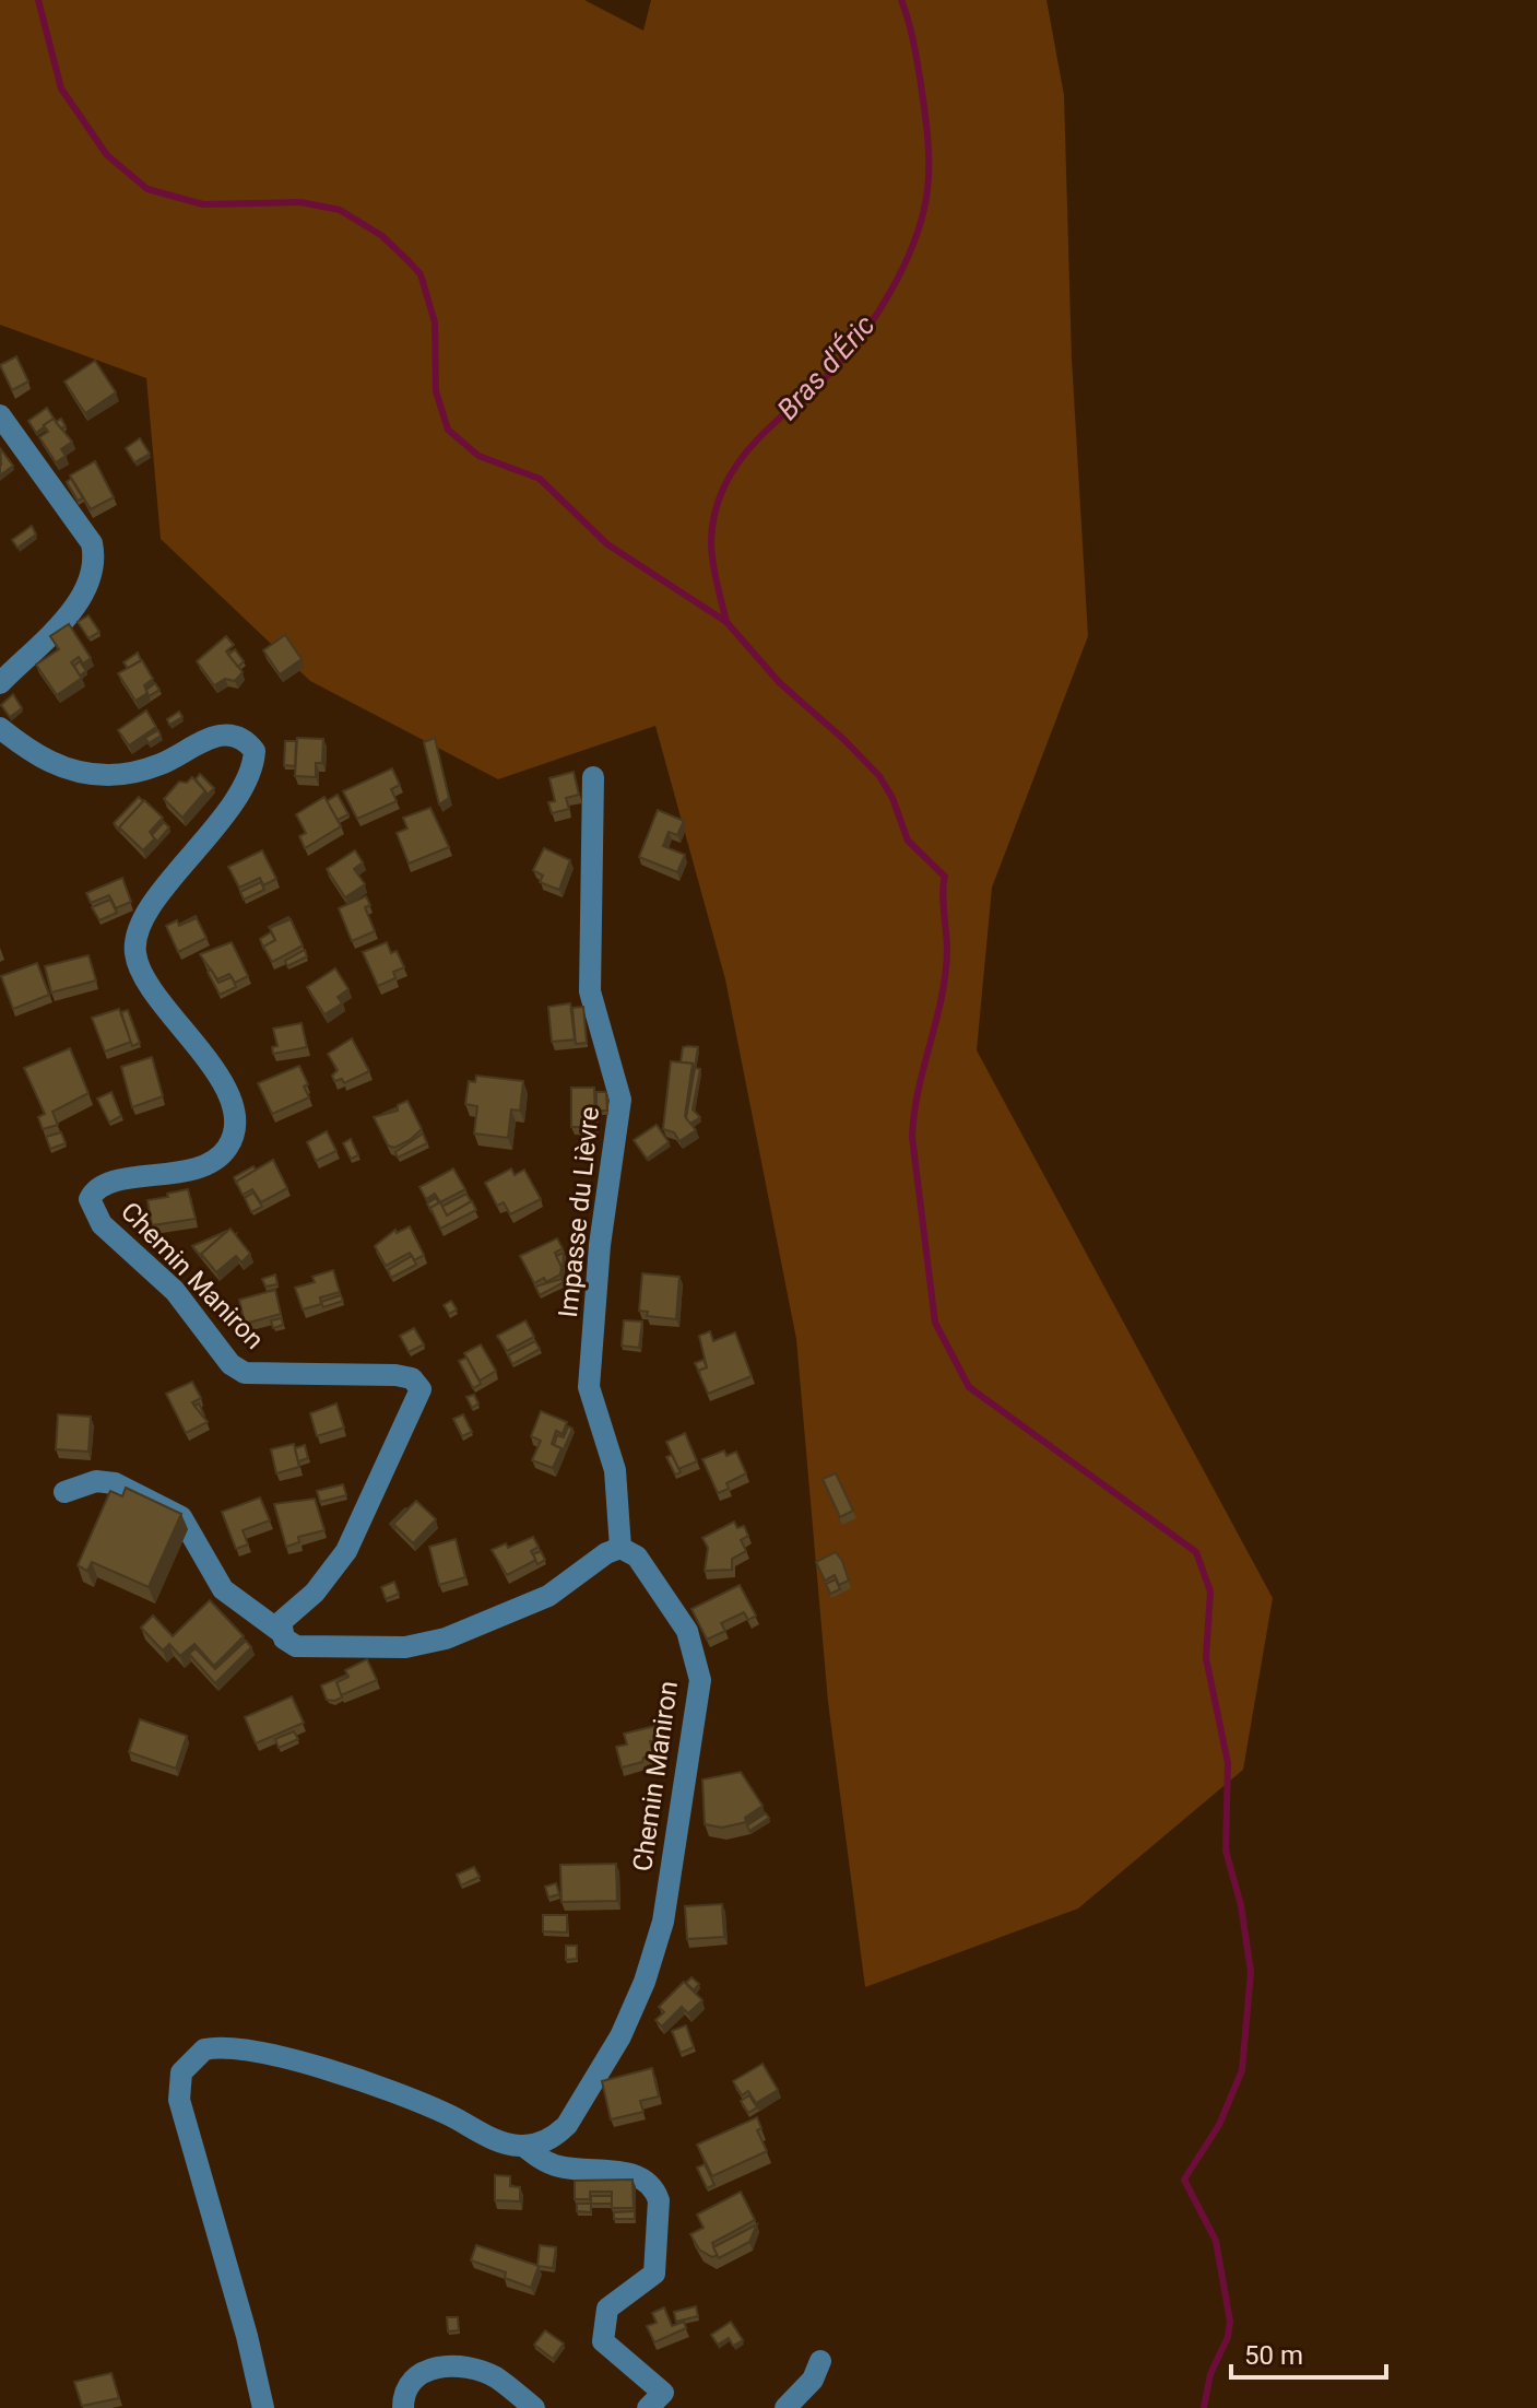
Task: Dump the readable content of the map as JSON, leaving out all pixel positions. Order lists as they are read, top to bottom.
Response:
{
  "streets": {
    "street": ["Impasse du Lièvre", "Chemin Maniron"]
  },
  "crossings": [
    ["Impasse du Lièvre", "Chemin Maniron"]
  ],
  "water": ["Bras d'Éric"],
  "scale_bar": "50 m"
}
